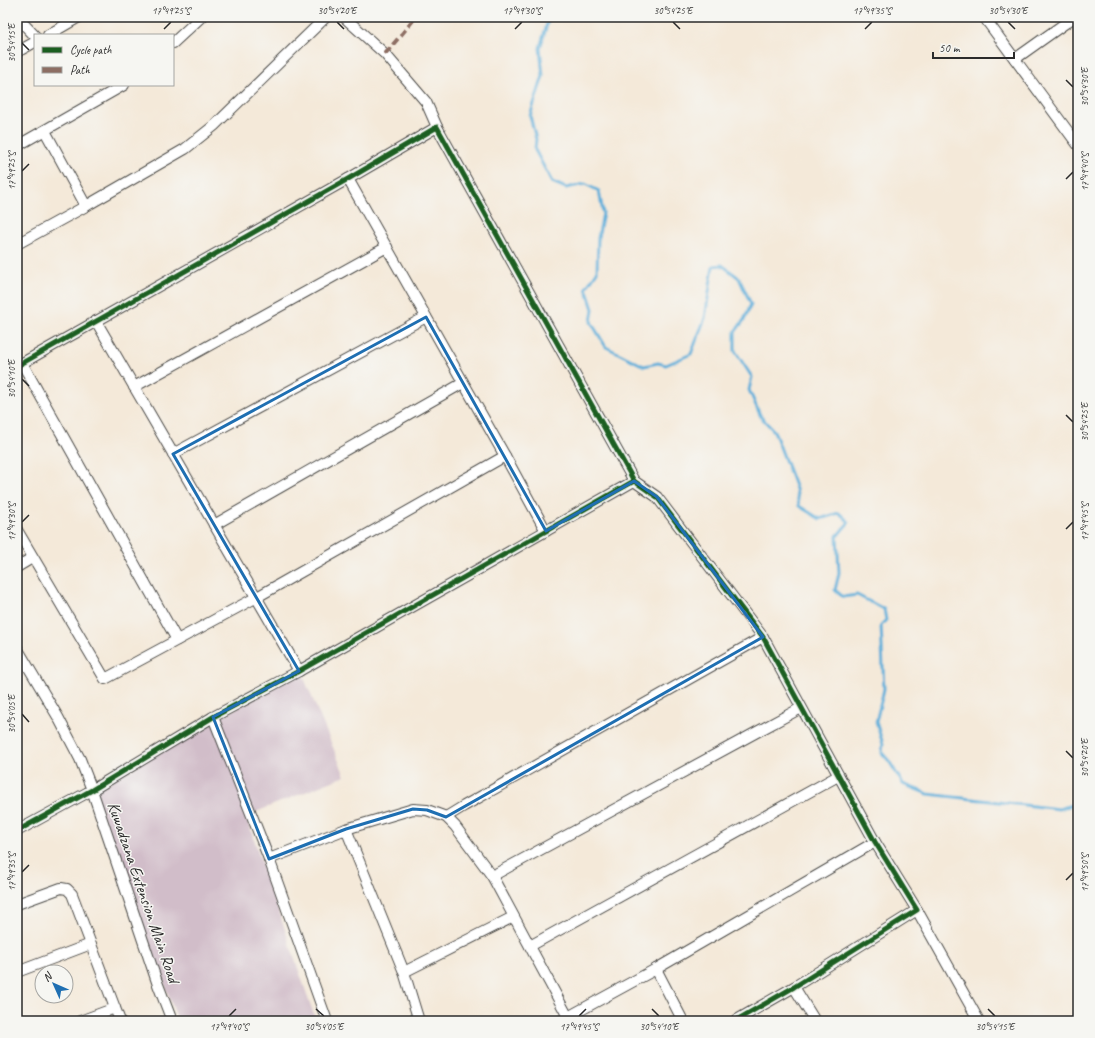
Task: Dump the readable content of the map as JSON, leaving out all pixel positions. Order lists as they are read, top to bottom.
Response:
{
  "streets": {
    "street": ["Kuwadzana Extension Main Road"]
  },
  "legend": ["Cycle path", "Path"],
  "scale_bar": "50 m",
  "north": "top left",
  "coordinates": [
    "17°49'25\"S",
    "30°54'20\"E",
    "17°49'30\"S",
    "30°54'25\"E",
    "17°49'35\"S",
    "30°54'30\"E",
    "30°54'15\"E",
    "17°49'40\"S",
    "30°54'10\"E",
    "17°49'45\"S",
    "30°54'05\"E",
    "17°49'50\"S"
  ]
}
